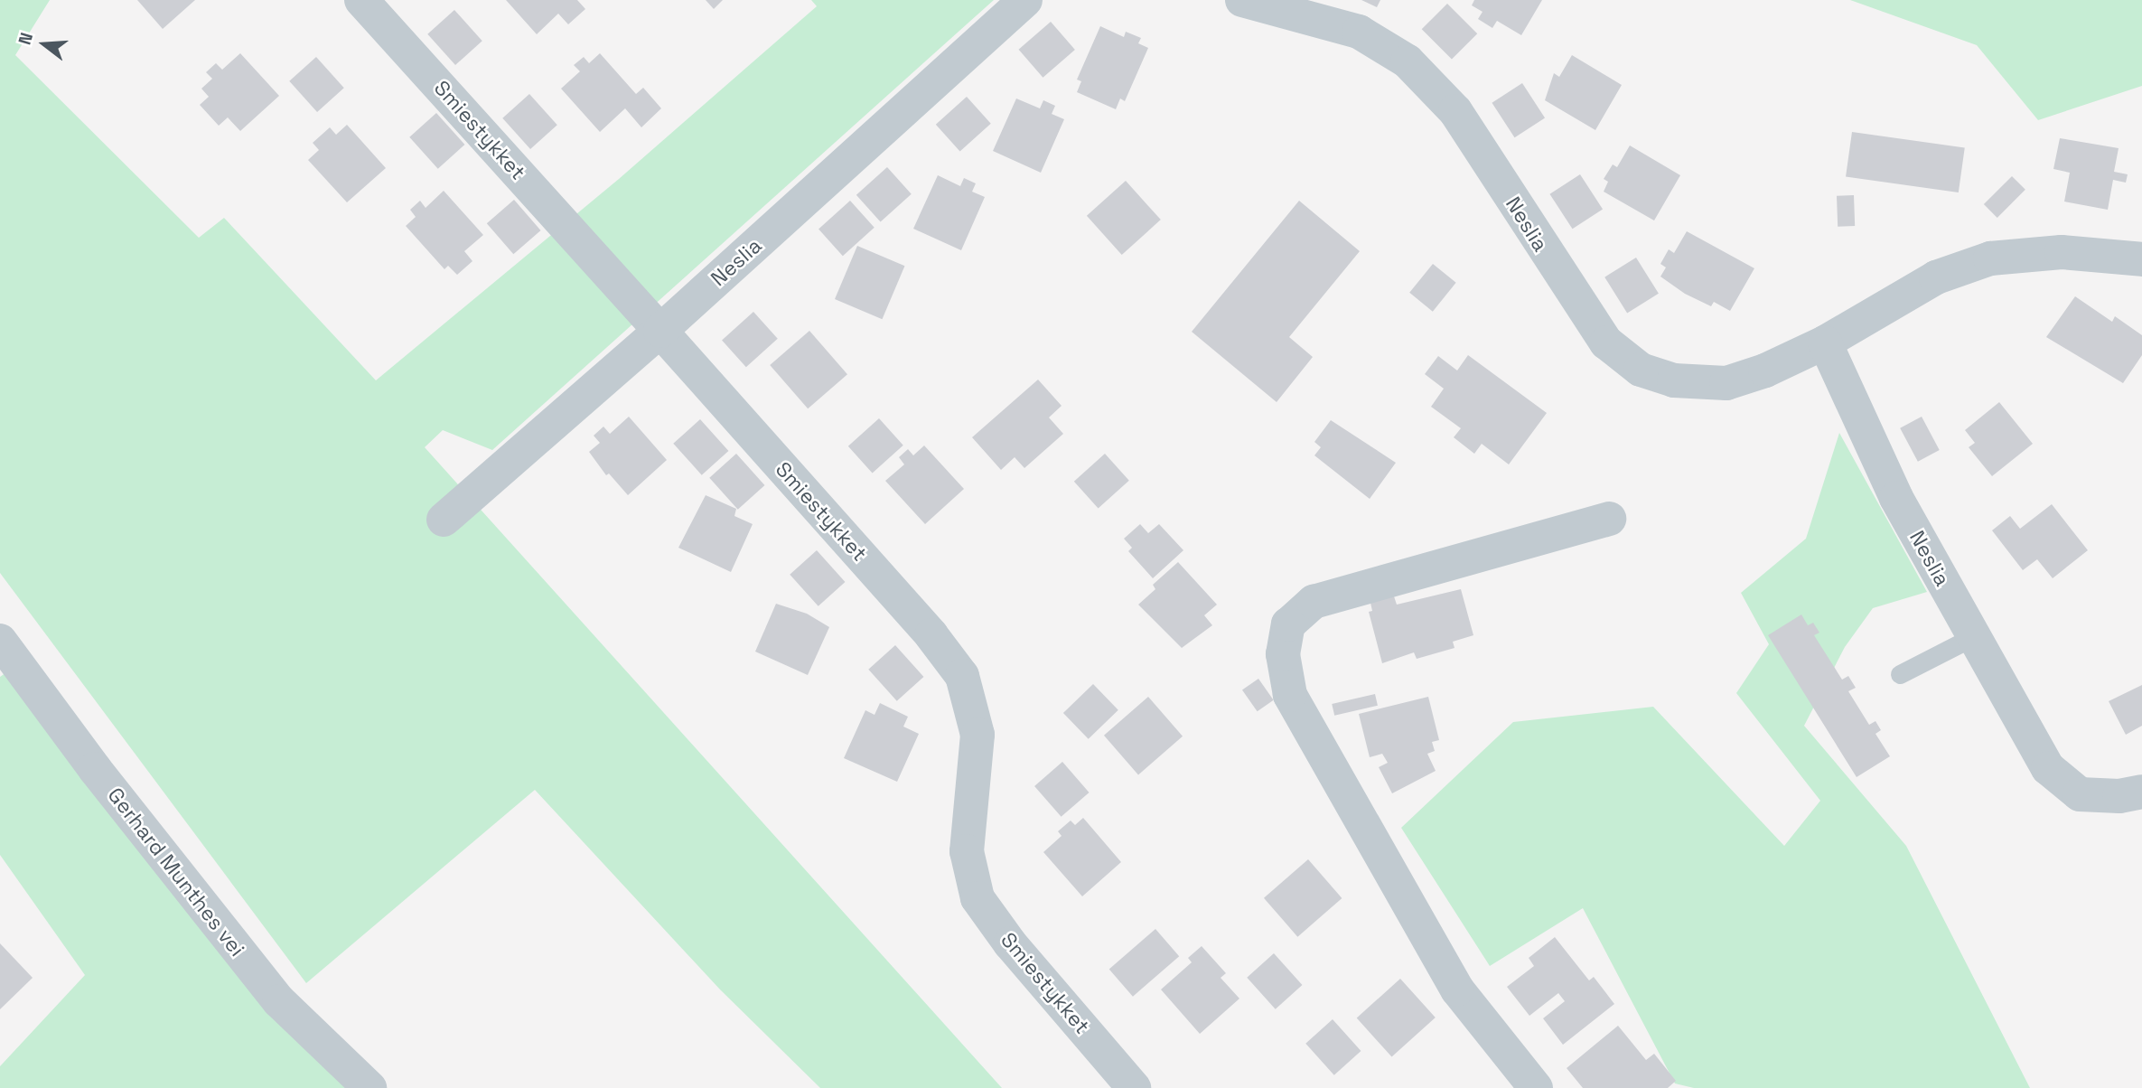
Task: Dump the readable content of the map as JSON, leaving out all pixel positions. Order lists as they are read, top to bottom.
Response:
{
  "streets": {
    "street": ["Smiestykket", "Neslia", "Gerhard Munthes vei"]
  },
  "crossings": [
    ["Smiestykket", "Neslia"]
  ],
  "north": "left"
}
